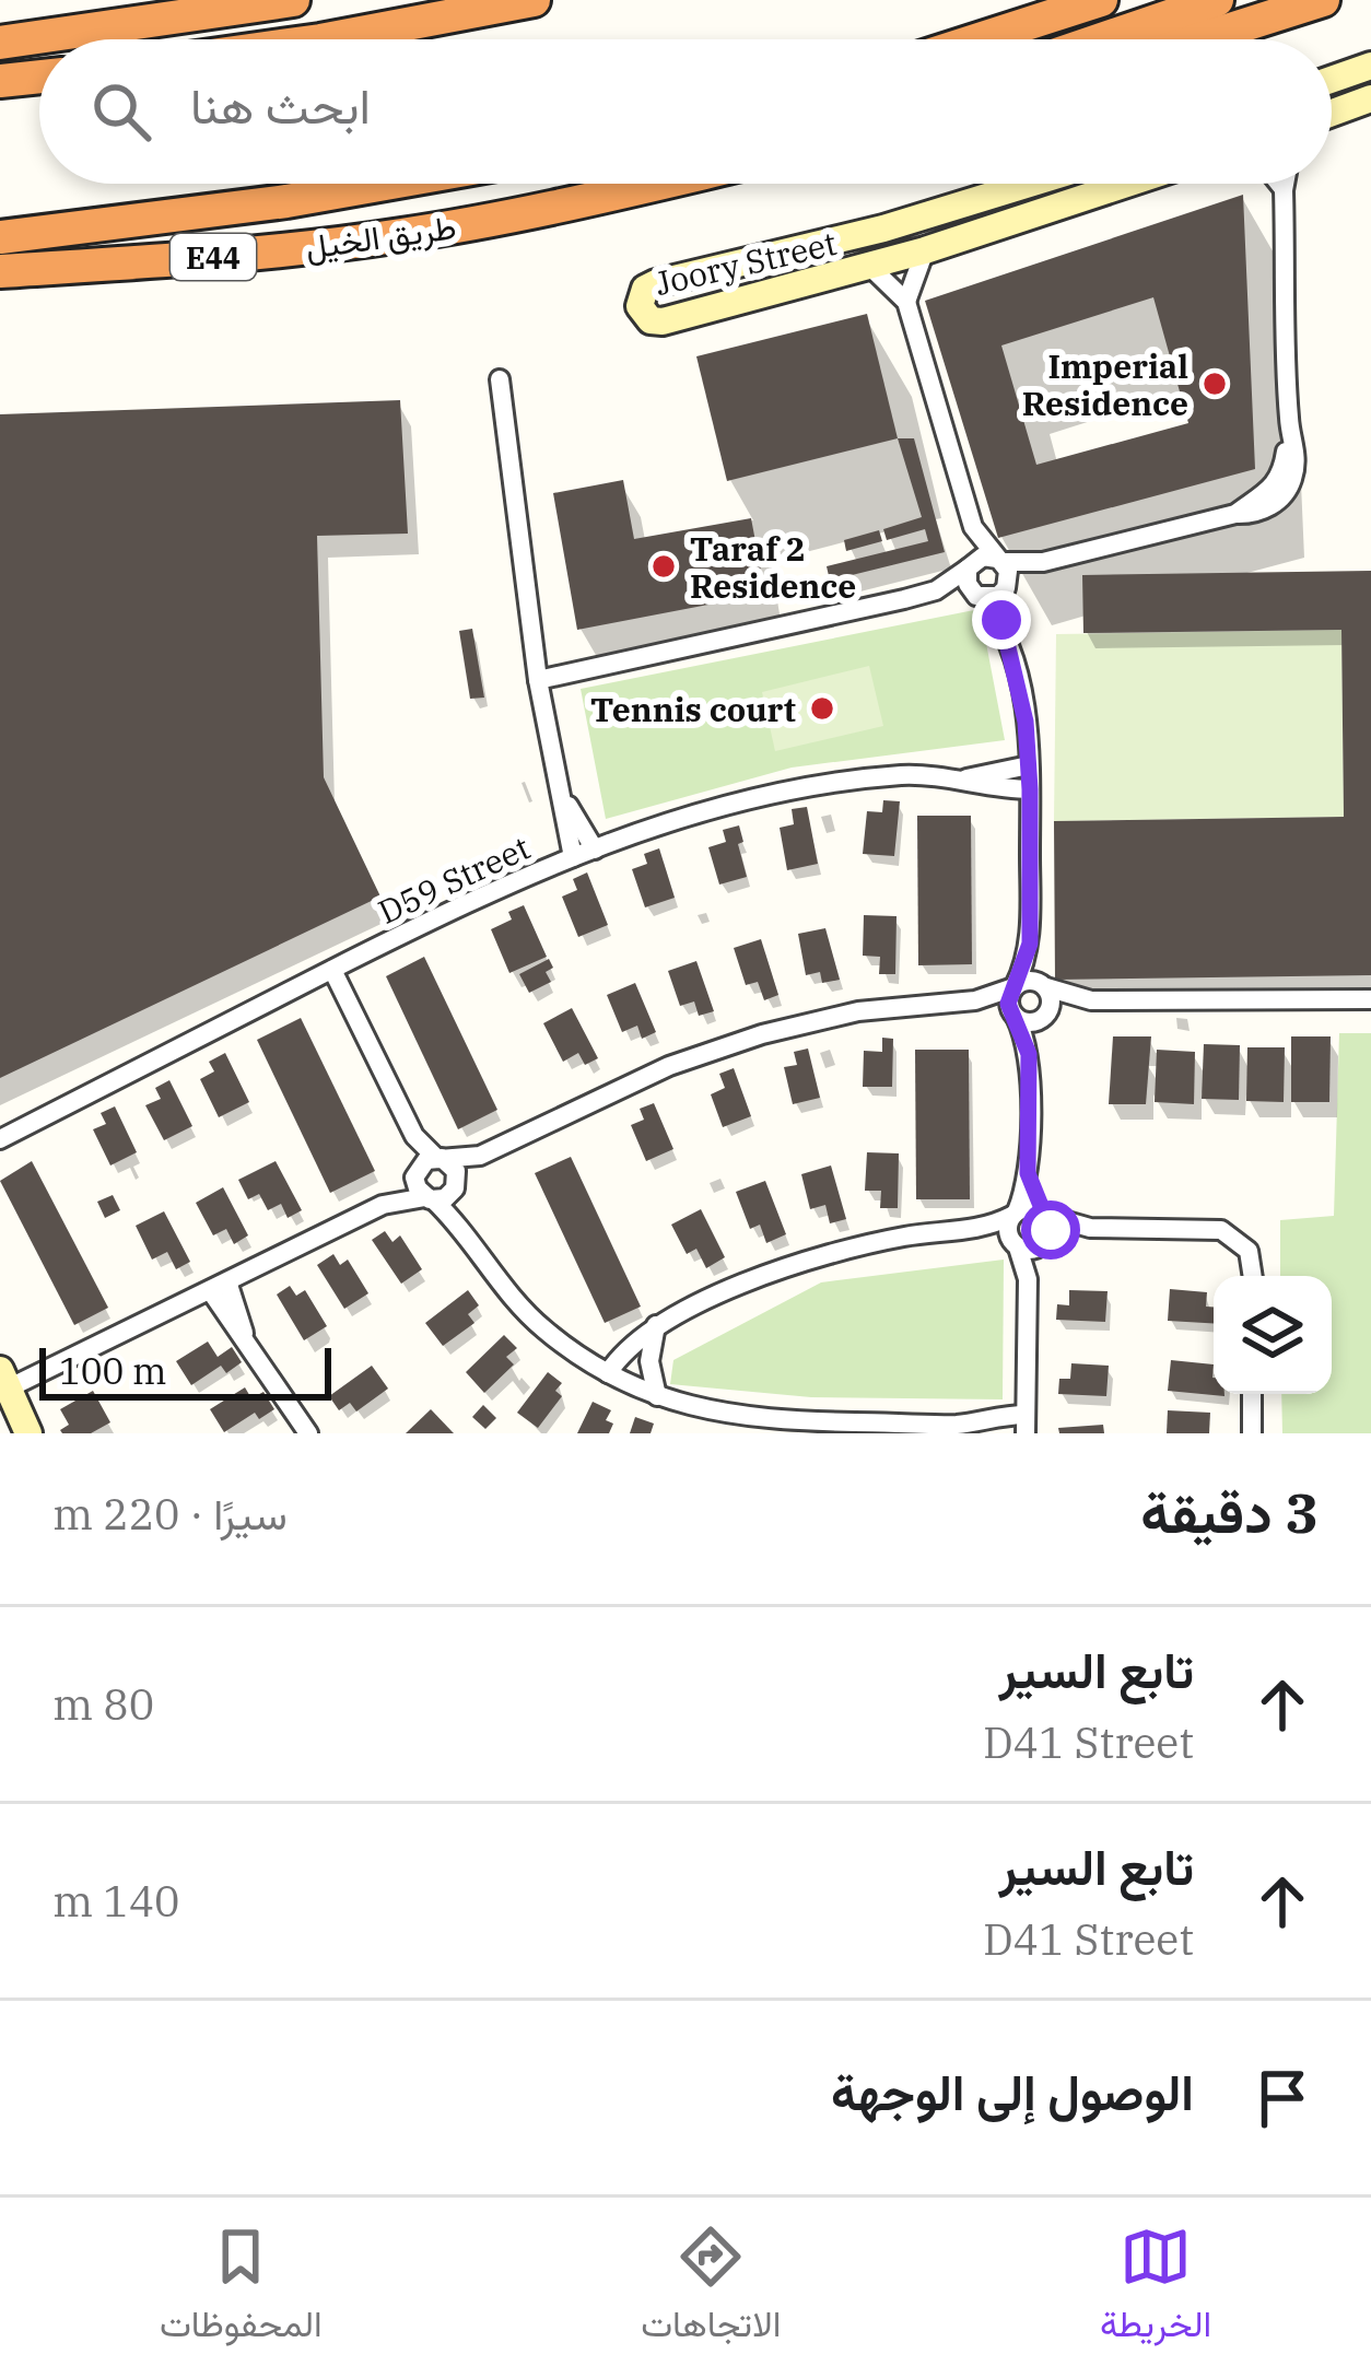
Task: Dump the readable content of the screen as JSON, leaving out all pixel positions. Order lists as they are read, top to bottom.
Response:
{
  "streets": {
    "highway": ["طريق الخيل", "E44"],
    "street": ["Joory Street", "D59 Street"]
  },
  "places": ["Imperial Residence", "Taraf 2 Residence", "Tennis court"],
  "scale_bar": "100 m",
  "page": {
    "search": "ابحث هنا",
    "scale": "100 m",
    "heading": ["3 دقيقة", "سيرًا · 220 m"],
    "list": [
      ["تابع السير", "D41 Street", "80 m"],
      ["تابع السير", "D41 Street", "140 m"],
      "الوصول إلى الوجهة"
    ],
    "nav": ["الخريطة", "الاتجاهات", "المحفوظات"]
  }
}
